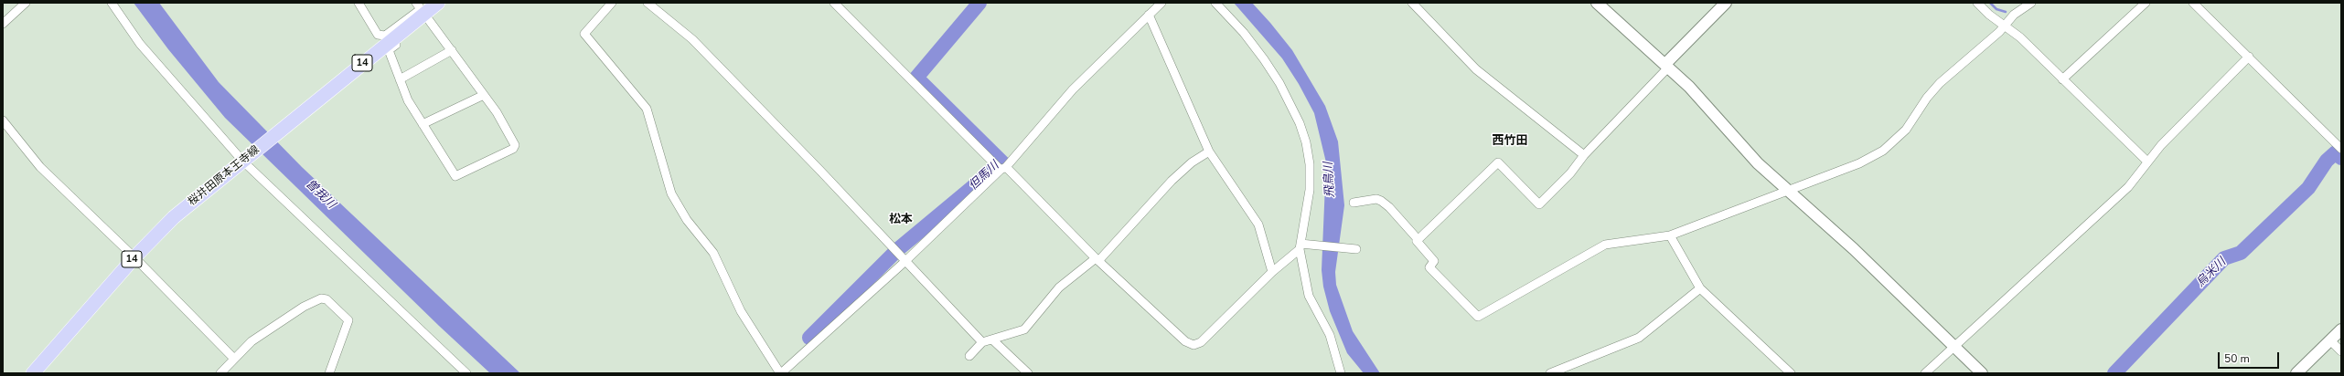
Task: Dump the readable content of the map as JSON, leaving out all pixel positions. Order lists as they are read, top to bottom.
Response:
{
  "streets": {
    "main road": ["14", "桜井田原本王寺線"]
  },
  "districts": ["西竹田", "松本"],
  "water": [
    "但馬川",
    "飛鳥川",
    "曽我川",
    "烏米川"
  ],
  "scale_bar": "50 m"
}
